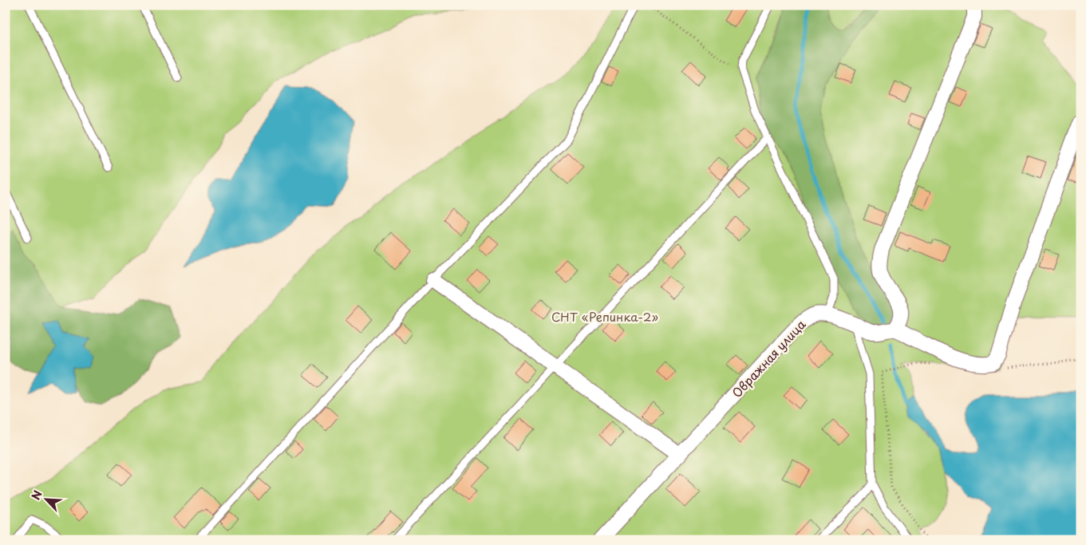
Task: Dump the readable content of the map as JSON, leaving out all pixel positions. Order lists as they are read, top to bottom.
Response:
{
  "streets": {
    "street": ["Овражная улица"]
  },
  "parks": ["СНТ «Репинка-2»"],
  "north": "top left"
}
